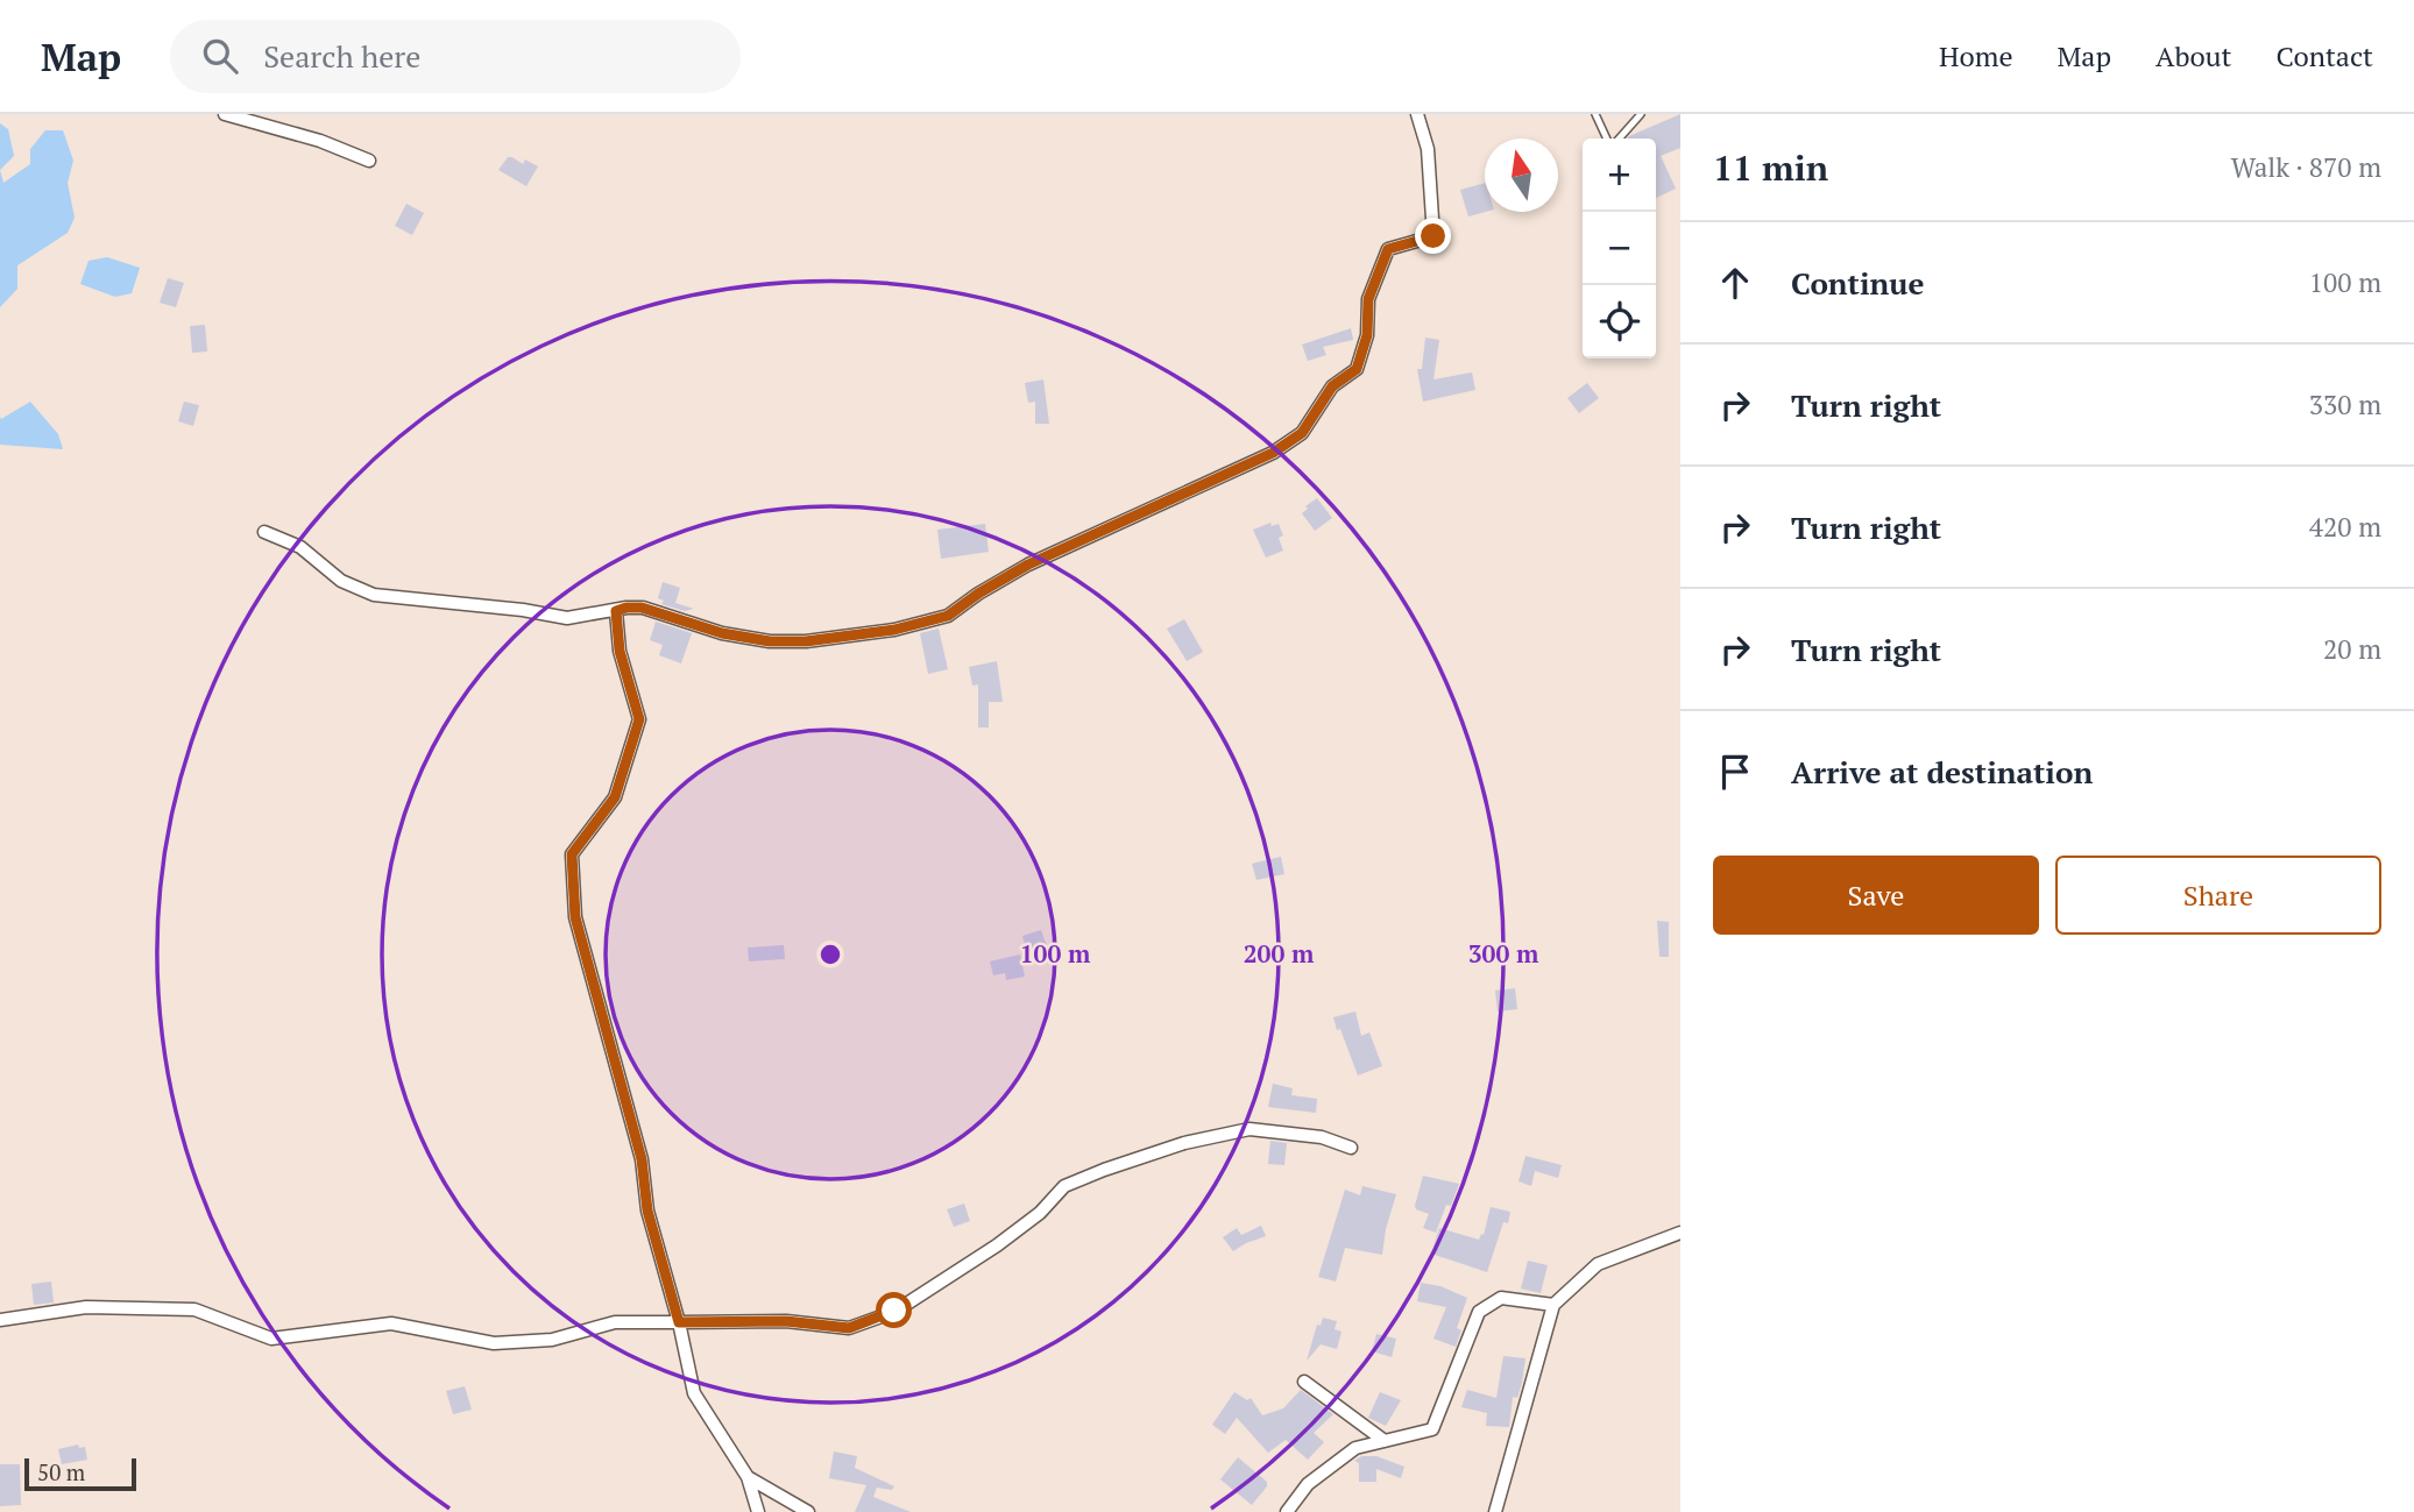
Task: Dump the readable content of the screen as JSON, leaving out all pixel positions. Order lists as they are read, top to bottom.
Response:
{
  "scale_bar": "50 m",
  "north": "top",
  "page": {
    "header": "Map",
    "search": "Search here",
    "nav": [
      "Home",
      "Map",
      "About",
      "Contact"
    ],
    "heading": ["11 min", "Walk · 870 m"],
    "map_buttons": ["+", "−"],
    "list": [
      ["Continue", "100 m"],
      ["Turn right", "330 m"],
      ["Turn right", "420 m"],
      ["Turn right", "20 m"],
      "Arrive at destination"
    ],
    "buttons": ["Save", "Share"],
    "scale": "50 m"
  },
  "rings": ["100 m", "200 m", "300 m"]
}
